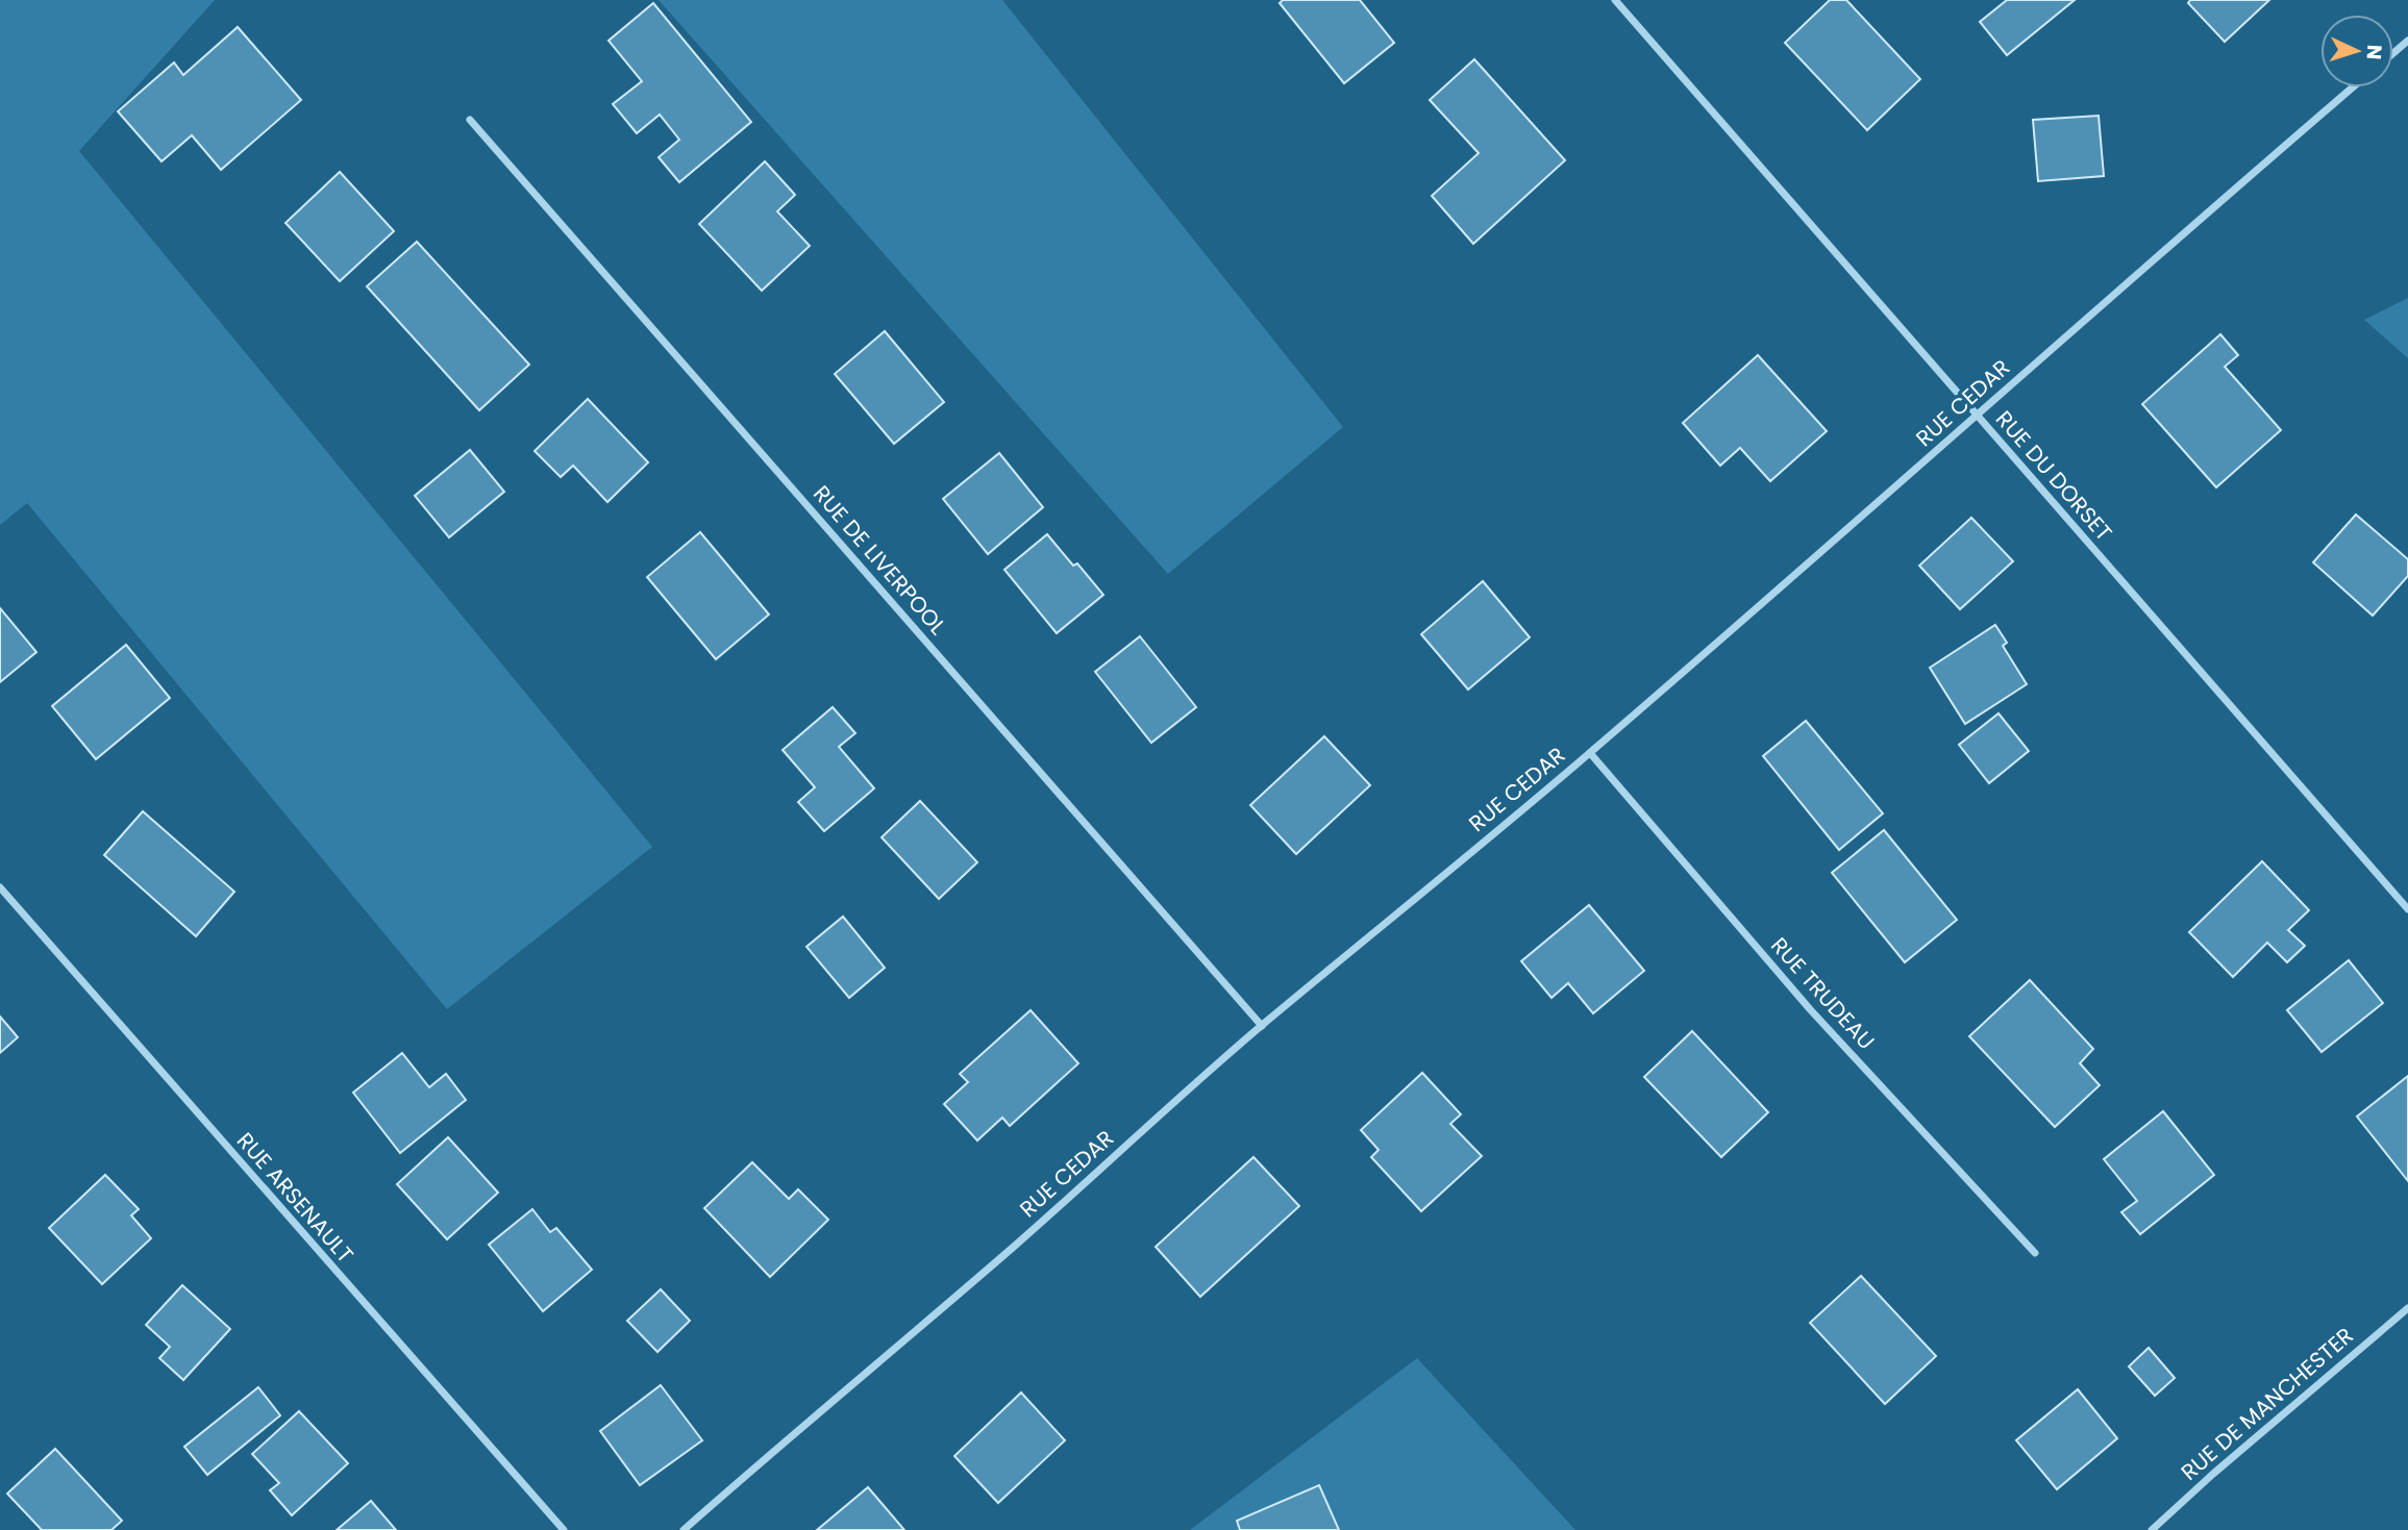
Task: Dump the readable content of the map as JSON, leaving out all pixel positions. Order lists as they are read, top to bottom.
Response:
{
  "streets": {
    "street": [
      "RUE CEDAR",
      "RUE DU DORSET",
      "RUE DE LIVERPOOL",
      "RUE TRUDEAU",
      "RUE ARSENAULT",
      "RUE DE MANCHESTER"
    ]
  },
  "crossings": [
    ["RUE CEDAR", "RUE DU DORSET"],
    ["RUE CEDAR", "RUE DE LIVERPOOL"],
    ["RUE CEDAR", "RUE TRUDEAU"]
  ],
  "north": "right"
}
